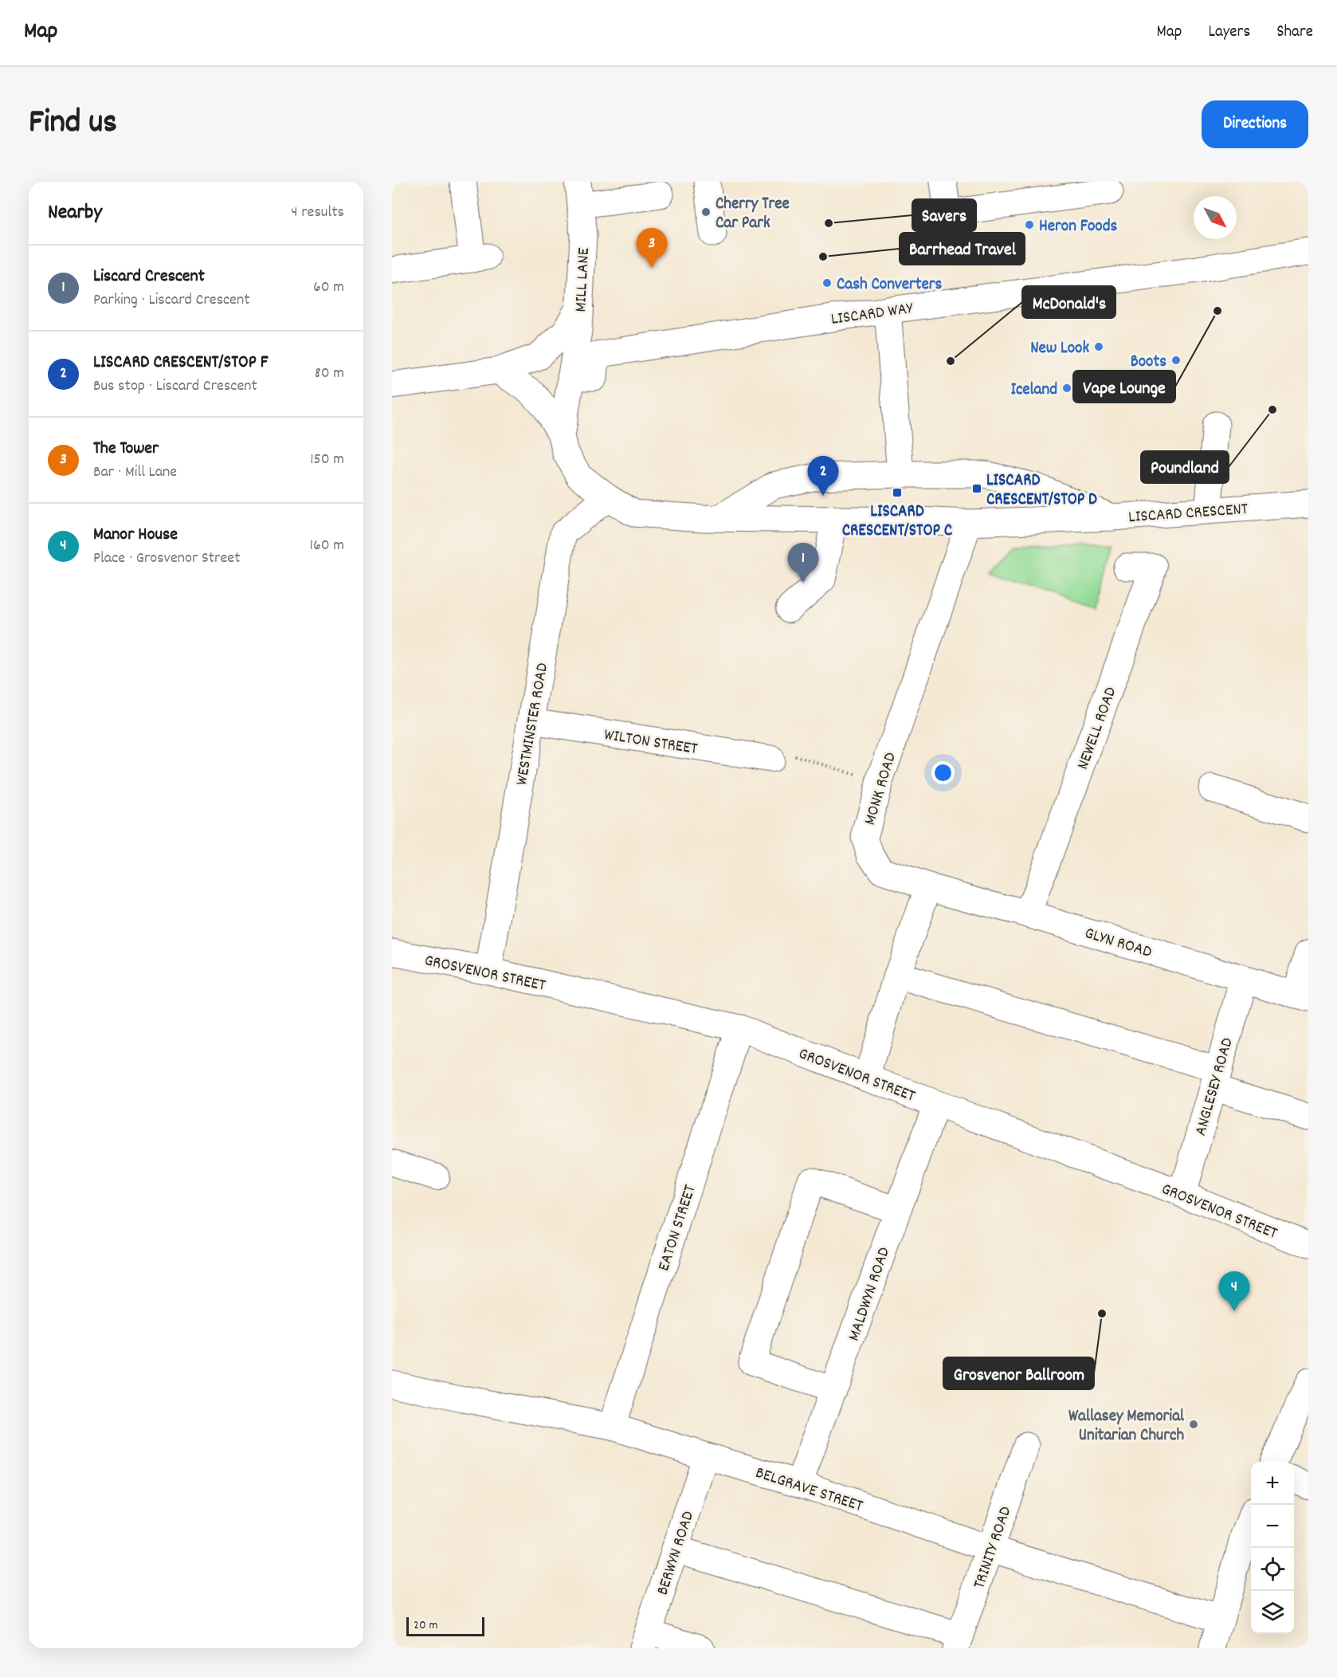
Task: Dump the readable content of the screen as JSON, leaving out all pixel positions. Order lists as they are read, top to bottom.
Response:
{
  "streets": {
    "street": [
      "MILL LANE",
      "LISCARD WAY",
      "LISCARD CRESCENT",
      "WESTMINSTER ROAD",
      "NEWELL ROAD",
      "WILTON STREET",
      "MONK ROAD",
      "GLYN ROAD",
      "GROSVENOR STREET",
      "ANGLESEY ROAD",
      "EATON STREET",
      "MALDWYN ROAD",
      "BELGRAVE STREET",
      "TRINITY ROAD",
      "BERWYN ROAD"
    ]
  },
  "crossings": [
    ["MILL LANE", "LISCARD WAY"],
    ["MILL LANE", "LISCARD CRESCENT"],
    ["LISCARD WAY", "LISCARD CRESCENT"],
    ["LISCARD CRESCENT", "WESTMINSTER ROAD"],
    ["LISCARD CRESCENT", "MONK ROAD"],
    ["WESTMINSTER ROAD", "WILTON STREET"],
    ["WESTMINSTER ROAD", "GROSVENOR STREET"],
    ["NEWELL ROAD", "GLYN ROAD"],
    ["MONK ROAD", "GLYN ROAD"],
    ["GLYN ROAD", "ANGLESEY ROAD"],
    ["GROSVENOR STREET", "ANGLESEY ROAD"],
    ["GROSVENOR STREET", "EATON STREET"],
    ["GROSVENOR STREET", "MALDWYN ROAD"],
    ["EATON STREET", "BELGRAVE STREET"],
    ["MALDWYN ROAD", "BELGRAVE STREET"],
    ["BELGRAVE STREET", "TRINITY ROAD"],
    ["BELGRAVE STREET", "BERWYN ROAD"]
  ],
  "places": {
    "other": [
      "Cherry Tree Car Park",
      "Savers",
      "Heron Foods",
      "Barrhead Travel",
      "Cash Converters",
      "Vape Lounge",
      "New Look",
      "Boots",
      "McDonald's",
      "Iceland",
      "Poundland",
      "Grosvenor Ballroom",
      "Wallasey Memorial Unitarian Church"
    ],
    "transit": ["LISCARD CRESCENT/STOP D", "LISCARD CRESCENT/STOP C"]
  },
  "scale_bar": "20 m",
  "north": "bottom right",
  "page": {
    "header": "Map",
    "nav": ["Map", "Layers", "Share"],
    "title": "Find us",
    "buttons": "Directions",
    "heading": ["Nearby", "4 results"],
    "pins": [
      "3",
      "2",
      "1",
      "4"
    ],
    "list": [
      {
        "mark": "1",
        "name": "Liscard Crescent",
        "note": "Parking · Liscard Crescent",
        "value": "60 m"
      },
      {
        "mark": "2",
        "name": "LISCARD CRESCENT/STOP F",
        "note": "Bus stop · Liscard Crescent",
        "value": "80 m"
      },
      {
        "mark": "3",
        "name": "The Tower",
        "note": "Bar · Mill Lane",
        "value": "150 m"
      },
      {
        "mark": "4",
        "name": "Manor House",
        "note": "Place · Grosvenor Street",
        "value": "160 m"
      }
    ],
    "map_buttons": ["+", "−"],
    "scale": "20 m"
  }
}
